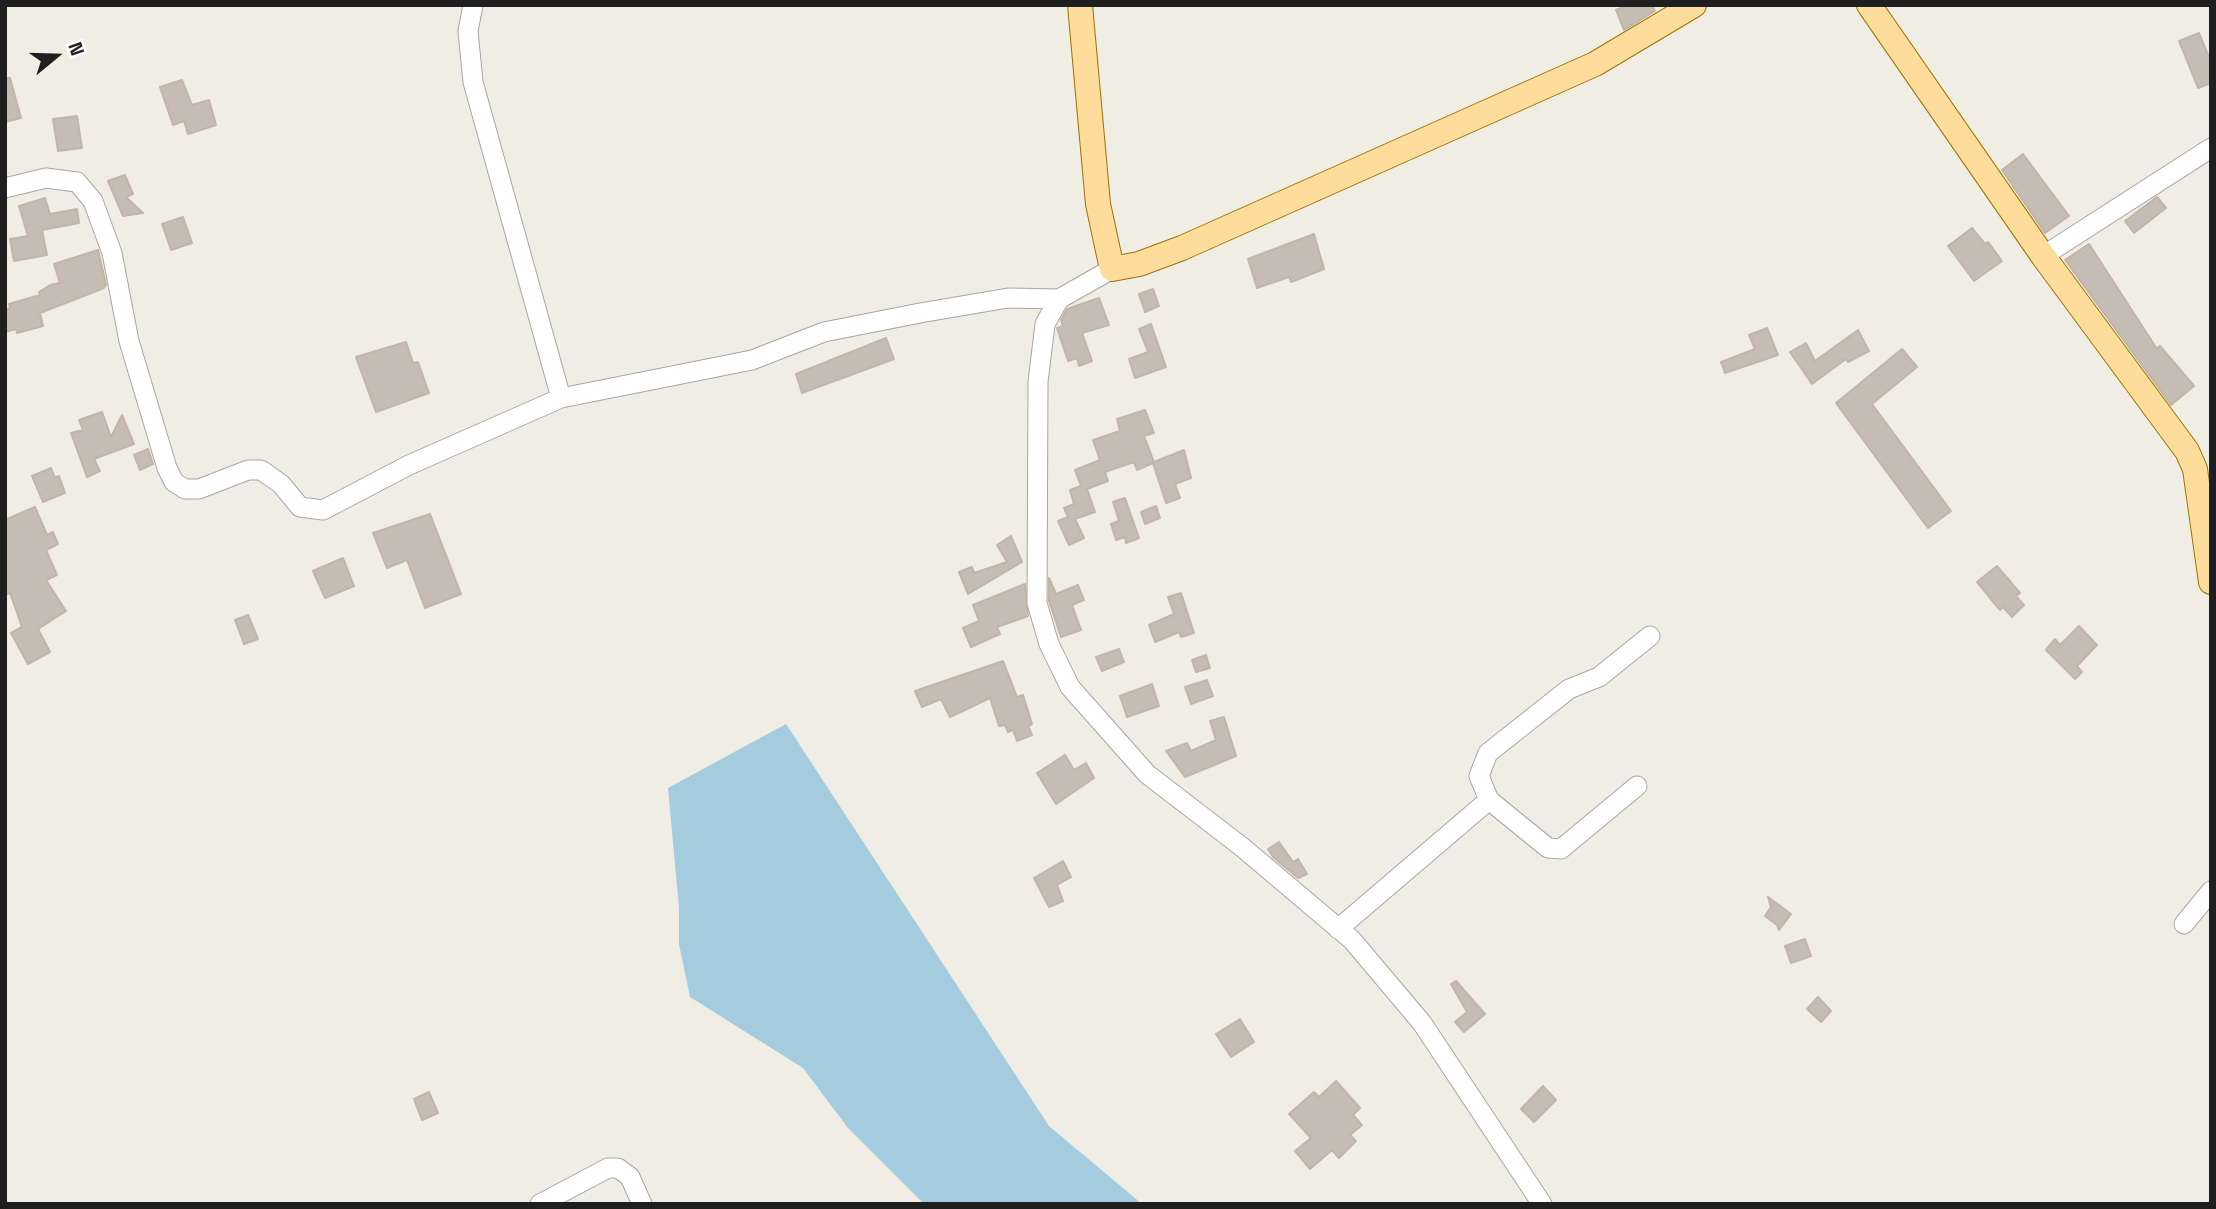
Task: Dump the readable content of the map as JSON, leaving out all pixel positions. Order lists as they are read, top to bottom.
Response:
{
  "north": "right"
}
